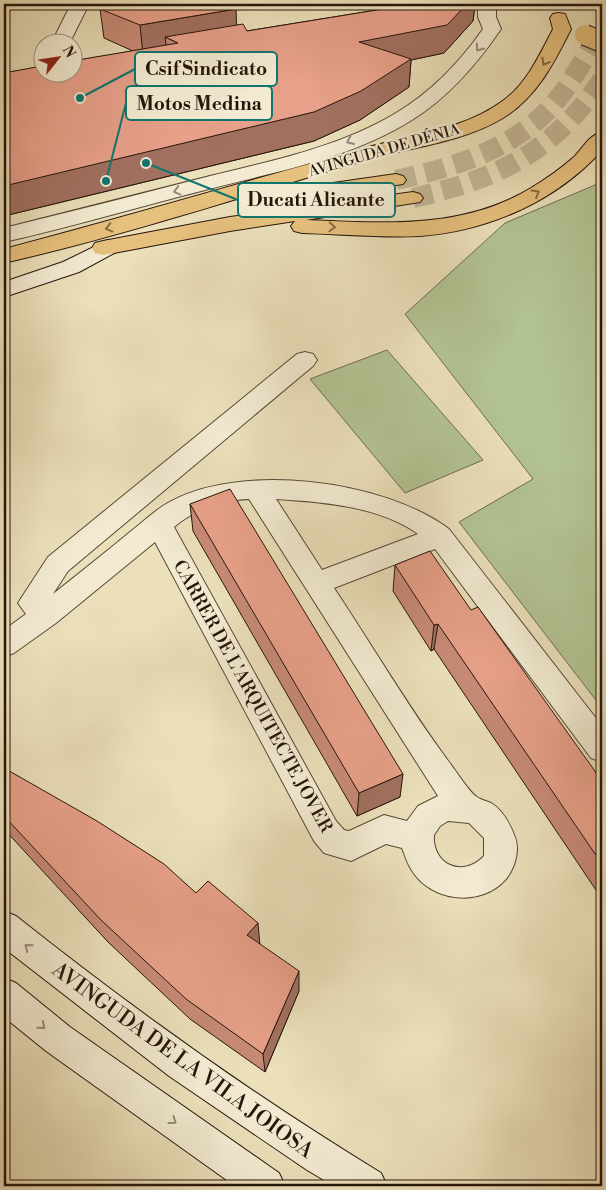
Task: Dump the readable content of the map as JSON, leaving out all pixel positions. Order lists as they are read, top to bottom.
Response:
{
  "streets": {
    "main road": ["AVINGUDA DE DÉNIA"],
    "street": ["CARRER DE L'ARQUITECTE JOVER", "AVINGUDA DE LA VILA JOIOSA"]
  },
  "places": ["Csif Sindicato", "Ducati Alicante", "Motos Medina"],
  "north": "top right"
}
